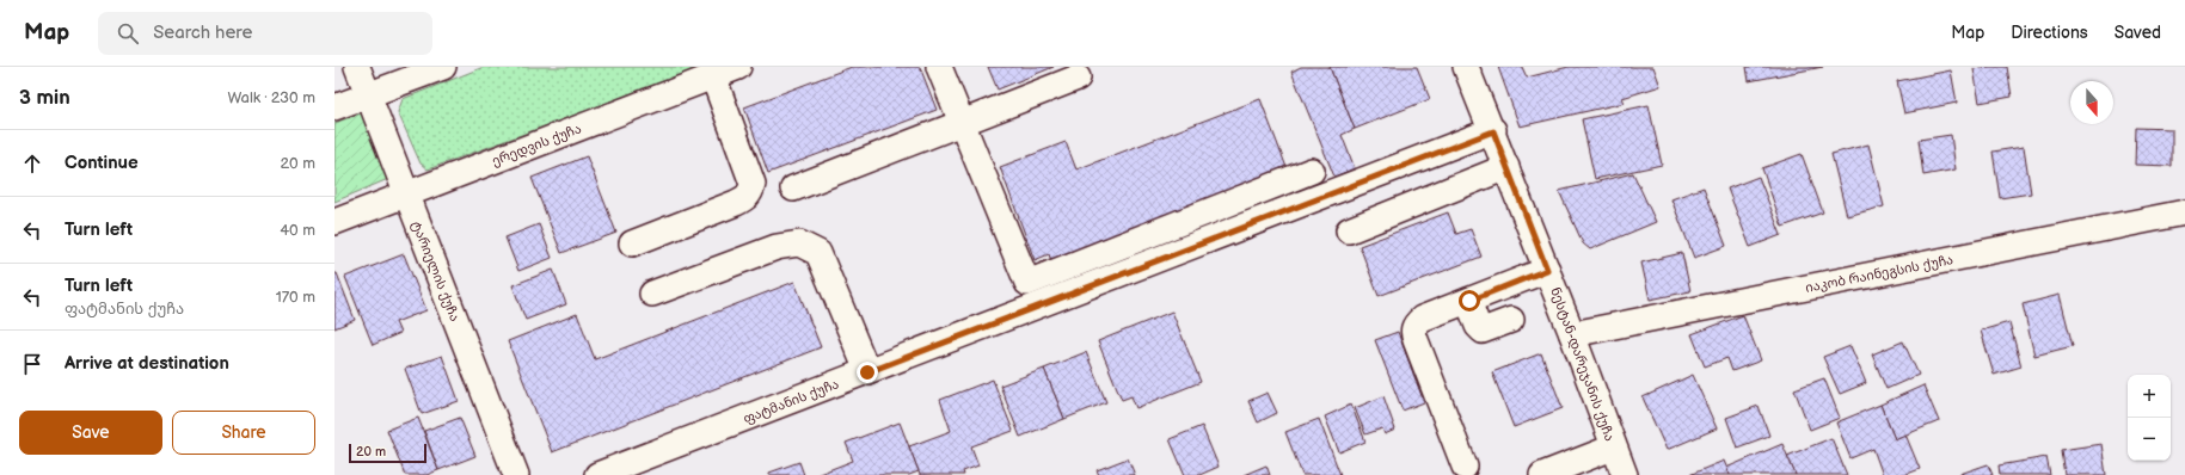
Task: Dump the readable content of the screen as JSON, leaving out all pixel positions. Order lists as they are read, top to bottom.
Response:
{
  "streets": {
    "street": [
      "ერედვის ქუჩა",
      "ტარიელის ქუჩა",
      "იაკობ რაინეგსის ქუჩა",
      "ნესტან-დარეჯანის ქუჩა",
      "ფატმანის ქუჩა"
    ]
  },
  "crossings": [
    ["ერედვის ქუჩა", "ტარიელის ქუჩა"],
    ["იაკობ რაინეგსის ქუჩა", "ნესტან-დარეჯანის ქუჩა"],
    ["ნესტან-დარეჯანის ქუჩა", "ფატმანის ქუჩა"]
  ],
  "scale_bar": "20 m",
  "north": "bottom",
  "page": {
    "header": "Map",
    "search": "Search here",
    "nav": ["Map", "Directions", "Saved"],
    "heading": ["3 min", "Walk · 230 m"],
    "list": [
      ["Continue", "20 m"],
      ["Turn left", "40 m"],
      ["Turn left", "ფატმანის ქუჩა", "170 m"],
      "Arrive at destination"
    ],
    "map_buttons": ["+", "−"],
    "buttons": ["Save", "Share"],
    "scale": "20 m"
  }
}
